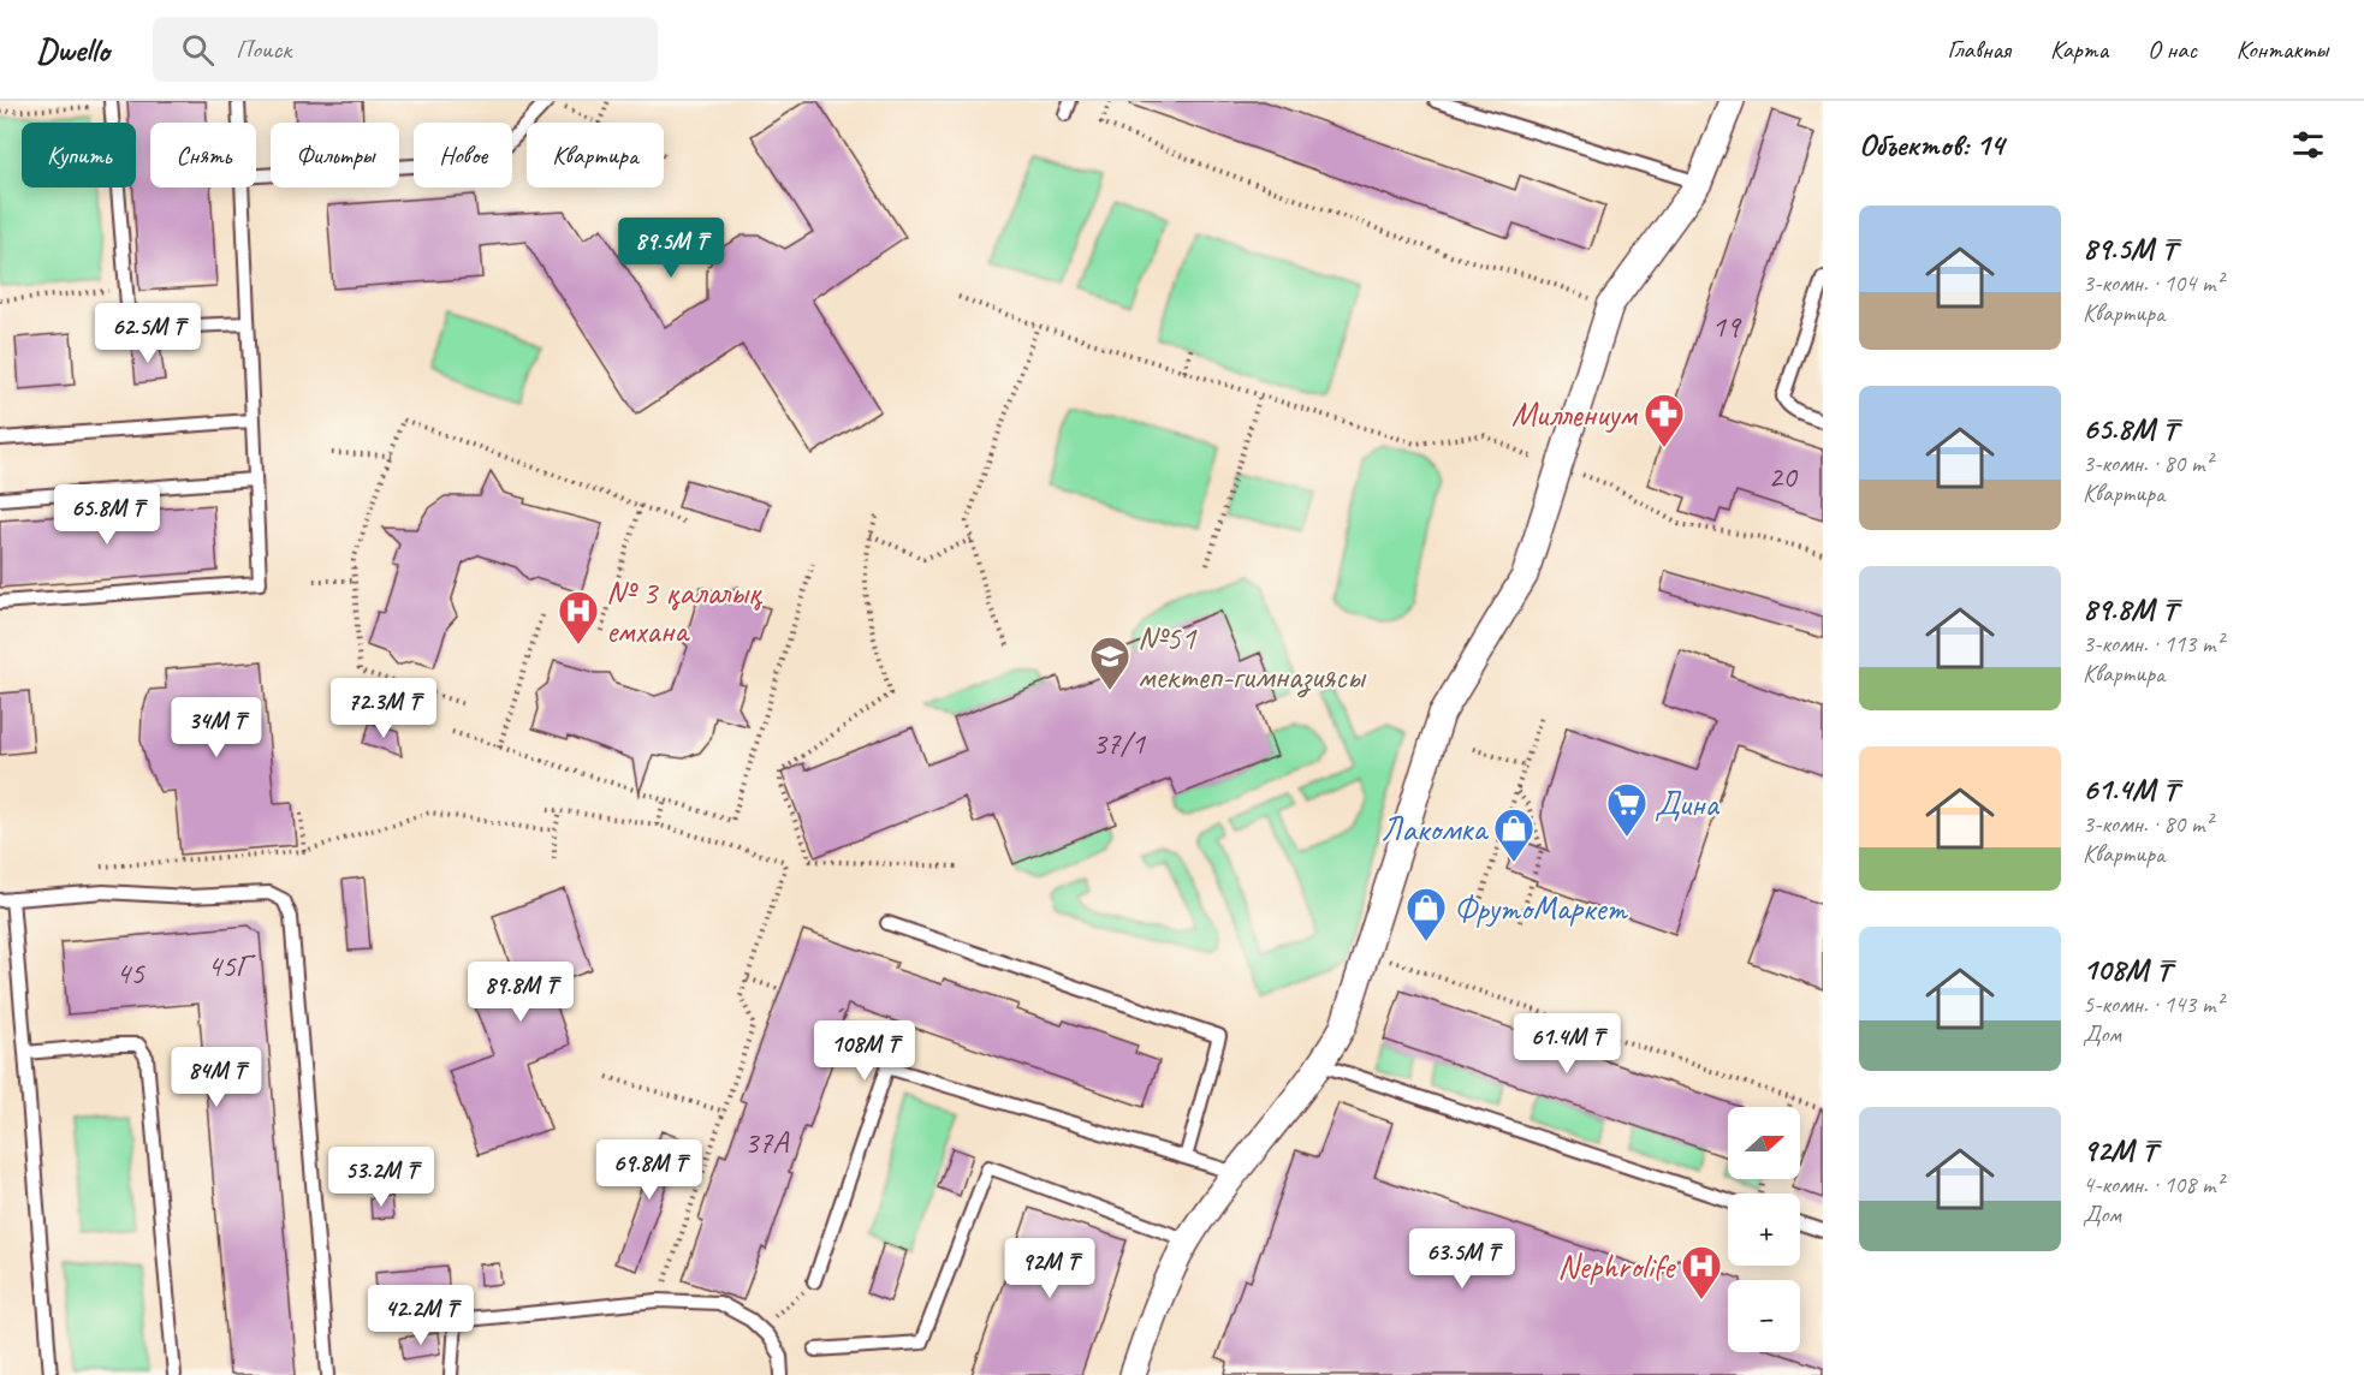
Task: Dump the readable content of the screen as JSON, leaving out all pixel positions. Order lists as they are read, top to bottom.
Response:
{
  "places": {
    "pharmacy": ["Миллениум"],
    "hospital": ["№ 3 қалалық емхана", "Nephrolife"],
    "school or university": ["№51 мектеп-гимназиясы"],
    "supermarket": ["Дина"],
    "shop": ["Лакомка", "ФрутоМаркет"]
  },
  "house_numbers": [
    "19",
    "20",
    "37/1",
    "45Г",
    "45",
    "37А"
  ],
  "north": "right",
  "page": {
    "header": "Dwello",
    "search": "Поиск",
    "nav": [
      "Главная",
      "Карта",
      "О нас",
      "Контакты"
    ],
    "heading": "Объектов: 14",
    "chip": [
      "Купить",
      "Снять",
      "Фильтры",
      "Новое",
      "Квартира"
    ],
    "list": [
      {
        "name": "89.5M ₸",
        "note": "3-комн. · 104 m² · Квартира"
      },
      {
        "name": "65.8M ₸",
        "note": "3-комн. · 80 m² · Квартира"
      },
      {
        "name": "89.8M ₸",
        "note": "3-комн. · 113 m² · Квартира"
      },
      {
        "name": "61.4M ₸",
        "note": "3-комн. · 80 m² · Квартира"
      },
      {
        "name": "108M ₸",
        "note": "5-комн. · 143 m² · Дом"
      },
      {
        "name": "92M ₸",
        "note": "4-комн. · 108 m² · Дом"
      }
    ],
    "price": [
      "89.5M ₸",
      "62.5M ₸",
      "65.8M ₸",
      "72.3M ₸",
      "34M ₸",
      "89.8M ₸",
      "61.4M ₸",
      "108M ₸",
      "84M ₸",
      "69.8M ₸",
      "53.2M ₸",
      "63.5M ₸",
      "92M ₸",
      "42.2M ₸"
    ],
    "map_buttons": ["+", "−"]
  }
}
